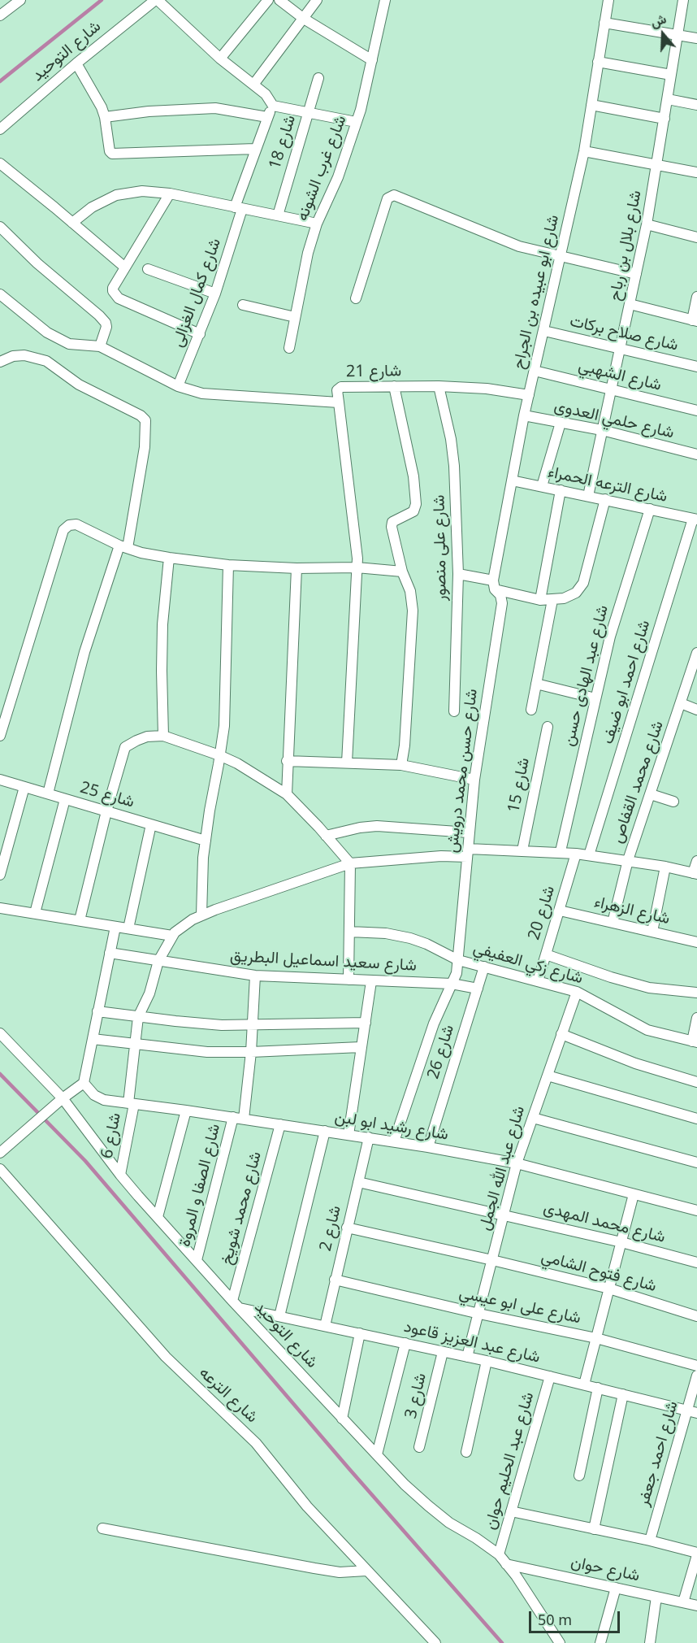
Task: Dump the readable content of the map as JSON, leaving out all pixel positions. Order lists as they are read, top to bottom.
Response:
{
  "streets": {
    "street": [
      "شارع التوحيد",
      "شارع 18",
      "شارع غرب الشونه",
      "شارع بلال بن رباح",
      "شارع ابو عبيده بن الجراح",
      "شارع كمال الغزالى",
      "شارع صلاح بركات",
      "شارع 21",
      "شارع الشهبي",
      "شارع حلمي العدوى",
      "شارع الترعه الحمراء",
      "شارع على منصور",
      "شارع عبد الهادى حسن",
      "شارع احمد ابو ضيف",
      "شارع حسن محمد درويش",
      "شارع محمد القفاص",
      "شارع 15",
      "شارع 25",
      "شارع الزهراء",
      "شارع 20",
      "شارع سعيد اسماعيل البطريق",
      "شارع زكي العفيفي",
      "شارع 26",
      "شارع رشيد ابو لبن",
      "شارع 6",
      "شارع عبد الله الجمل",
      "شارع الصفا و المروة",
      "شارع محمد شويخ",
      "شارع محمد المهدى",
      "شارع 2",
      "شارع فتوح الشامي",
      "شارع على ابو عيسي",
      "شارع عبد العزيز قاعود",
      "شارع الترعه",
      "شارع 3",
      "شارع احمد جعفر",
      "شارع عبد الحليم حوان",
      "شارع حوان"
    ]
  },
  "crossings": [
    ["شارع التوحيد", "شارع 6"],
    ["شارع التوحيد", "شارع الصفا و المروة"],
    ["شارع التوحيد", "شارع محمد شويخ"],
    ["شارع التوحيد", "شارع عبد العزيز قاعود"],
    ["شارع التوحيد", "شارع عبد الحليم حوان"],
    ["شارع التوحيد", "شارع حوان"],
    ["شارع بلال بن رباح", "شارع صلاح بركات"],
    ["شارع بلال بن رباح", "شارع الشهبي"],
    ["شارع بلال بن رباح", "شارع حلمي العدوى"],
    ["شارع بلال بن رباح", "شارع الترعه الحمراء"],
    ["شارع ابو عبيده بن الجراح", "شارع صلاح بركات"],
    ["شارع ابو عبيده بن الجراح", "شارع 21"],
    ["شارع ابو عبيده بن الجراح", "شارع الشهبي"],
    ["شارع ابو عبيده بن الجراح", "شارع حلمي العدوى"],
    ["شارع ابو عبيده بن الجراح", "شارع الترعه الحمراء"],
    ["شارع ابو عبيده بن الجراح", "شارع حسن محمد درويش"],
    ["شارع كمال الغزالى", "شارع 21"],
    ["شارع 21", "شارع على منصور"],
    ["شارع الترعه الحمراء", "شارع عبد الهادى حسن"],
    ["شارع الترعه الحمراء", "شارع احمد ابو ضيف"],
    ["شارع حسن محمد درويش", "شارع سعيد اسماعيل البطريق"],
    ["شارع حسن محمد درويش", "شارع زكي العفيفي"],
    ["شارع حسن محمد درويش", "شارع رشيد ابو لبن"],
    ["شارع محمد القفاص", "شارع الزهراء"],
    ["شارع الزهراء", "شارع 20"],
    ["شارع 20", "شارع زكي العفيفي"],
    ["شارع سعيد اسماعيل البطريق", "شارع 26"],
    ["شارع سعيد اسماعيل البطريق", "شارع 6"],
    ["شارع سعيد اسماعيل البطريق", "شارع الصفا و المروة"],
    ["شارع زكي العفيفي", "شارع 26"],
    ["شارع زكي العفيفي", "شارع عبد الله الجمل"],
    ["شارع 26", "شارع رشيد ابو لبن"],
    ["شارع رشيد ابو لبن", "شارع 6"],
    ["شارع رشيد ابو لبن", "شارع عبد الله الجمل"],
    ["شارع رشيد ابو لبن", "شارع الصفا و المروة"],
    ["شارع رشيد ابو لبن", "شارع محمد شويخ"],
    ["شارع رشيد ابو لبن", "شارع 2"],
    ["شارع عبد الله الجمل", "شارع محمد المهدى"],
    ["شارع عبد الله الجمل", "شارع فتوح الشامي"],
    ["شارع عبد الله الجمل", "شارع على ابو عيسي"],
    ["شارع عبد الله الجمل", "شارع عبد العزيز قاعود"],
    ["شارع محمد شويخ", "شارع عبد العزيز قاعود"],
    ["شارع محمد المهدى", "شارع 2"],
    ["شارع 2", "شارع فتوح الشامي"],
    ["شارع 2", "شارع على ابو عيسي"],
    ["شارع 2", "شارع عبد العزيز قاعود"],
    ["شارع عبد العزيز قاعود", "شارع 3"],
    ["شارع عبد العزيز قاعود", "شارع احمد جعفر"],
    ["شارع عبد العزيز قاعود", "شارع عبد الحليم حوان"]
  ],
  "scale_bar": "50 m",
  "north": "top"
}
